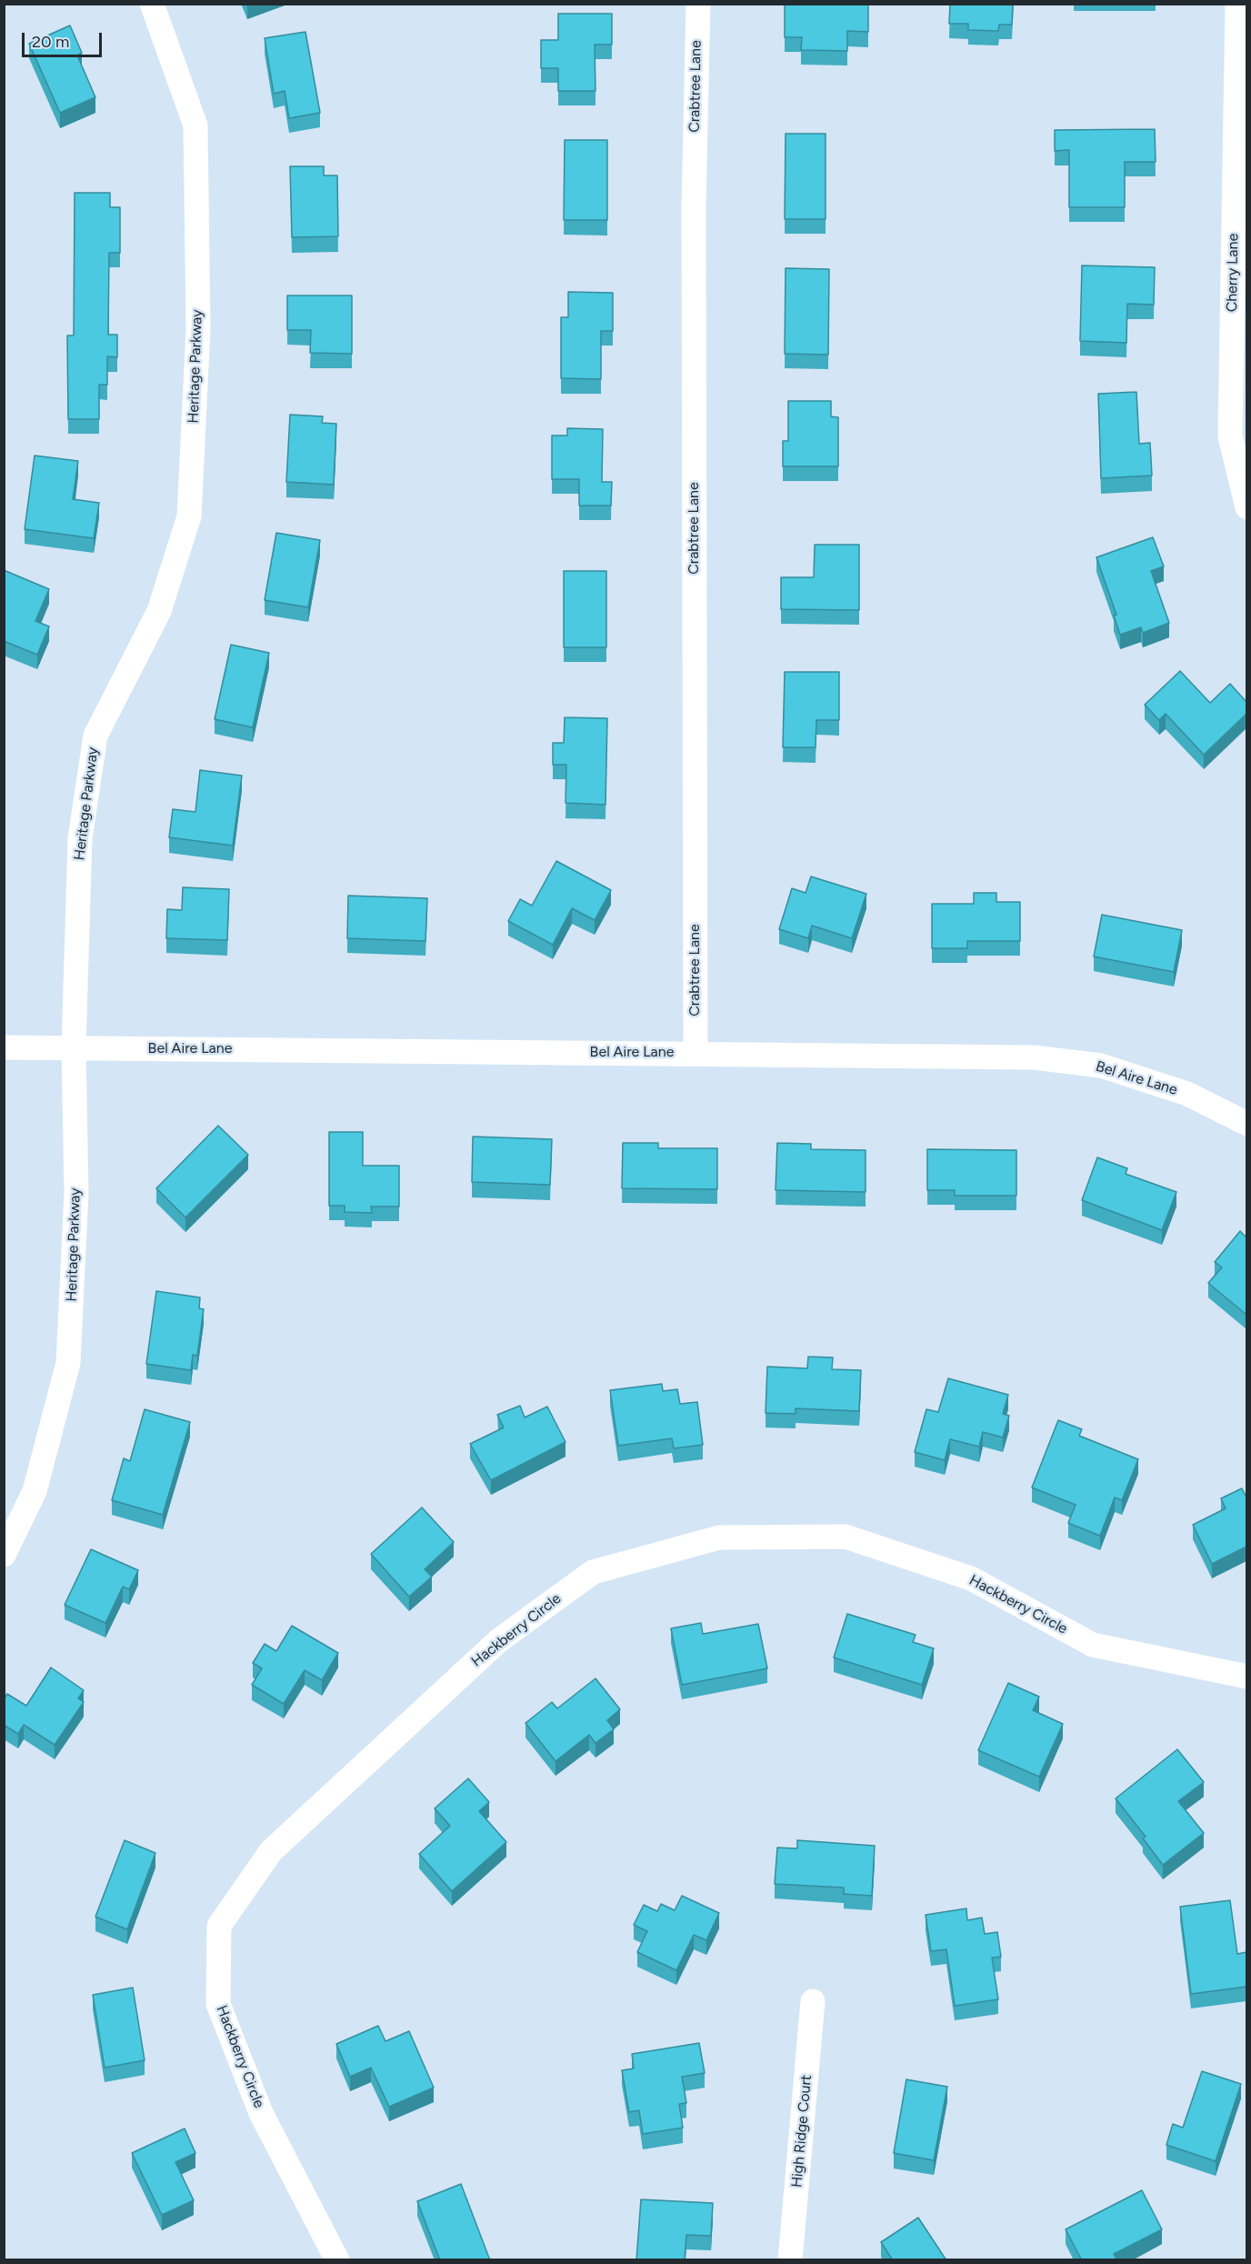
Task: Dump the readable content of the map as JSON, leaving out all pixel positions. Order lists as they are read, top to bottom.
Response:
{
  "streets": {
    "street": [
      "Crabtree Lane",
      "Cherry Lane",
      "Heritage Parkway",
      "Bel Aire Lane",
      "Hackberry Circle",
      "High Ridge Court"
    ]
  },
  "crossings": [
    ["Crabtree Lane", "Bel Aire Lane"],
    ["Heritage Parkway", "Bel Aire Lane"]
  ],
  "scale_bar": "20 m"
}
